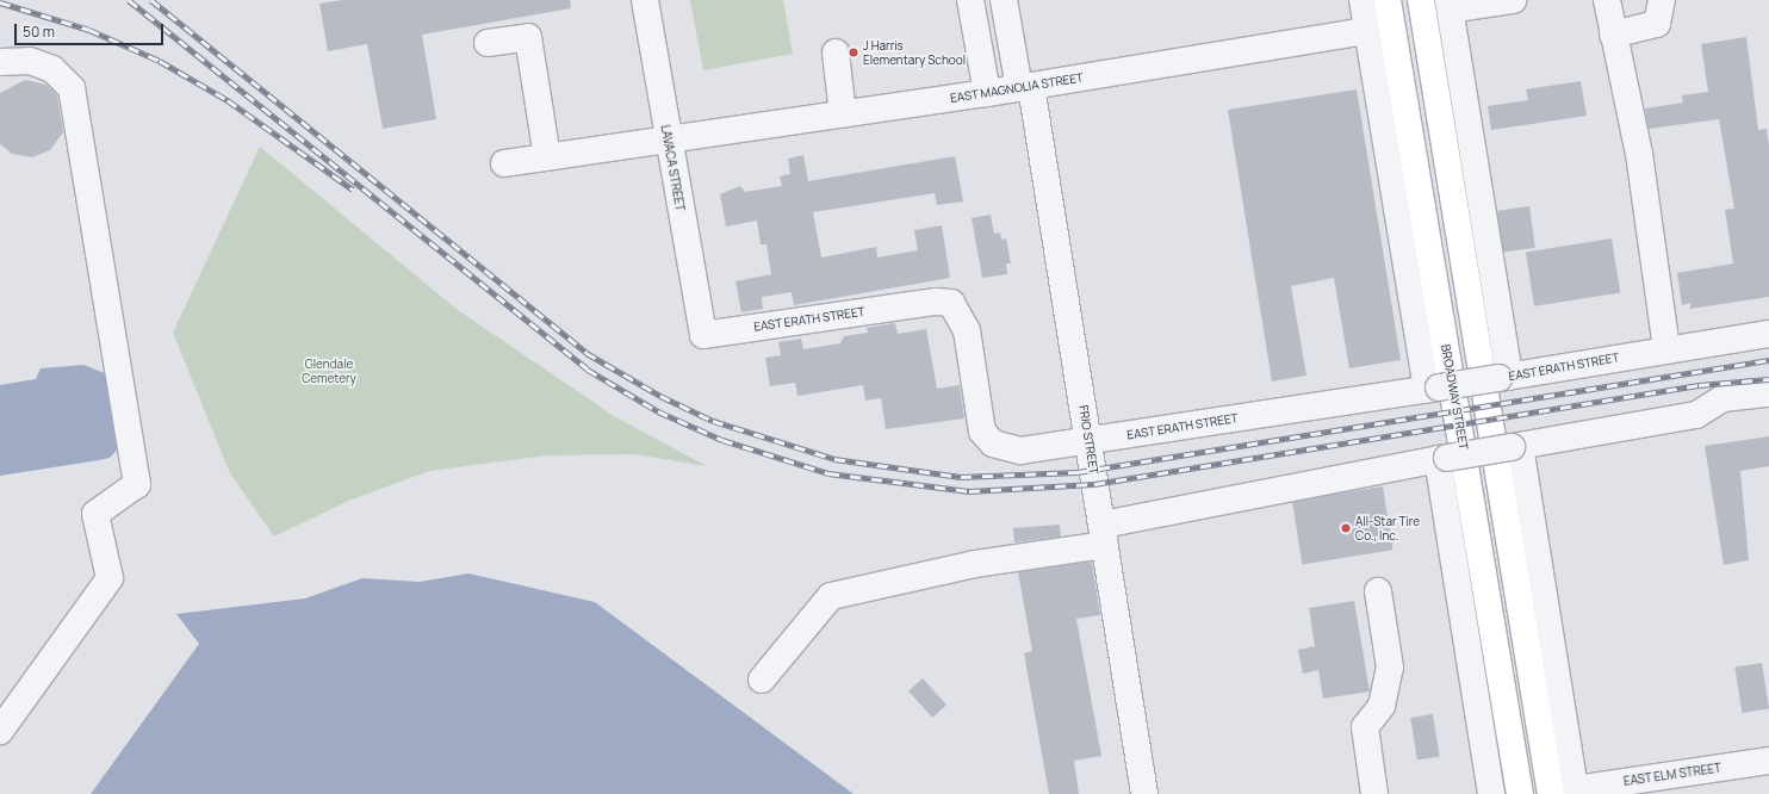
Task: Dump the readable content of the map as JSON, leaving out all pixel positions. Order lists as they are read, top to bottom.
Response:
{
  "streets": {
    "main road": ["BROADWAY STREET"],
    "street": [
      "EAST MAGNOLIA STREET",
      "LAVACA STREET",
      "EAST ERATH STREET",
      "FRIO STREET",
      "EAST ELM STREET"
    ]
  },
  "crossings": [
    ["EAST MAGNOLIA STREET", "LAVACA STREET"],
    ["EAST MAGNOLIA STREET", "FRIO STREET"],
    ["LAVACA STREET", "EAST ERATH STREET"],
    ["EAST ERATH STREET", "FRIO STREET"]
  ],
  "parks": ["Glendale Cemetery"],
  "places": ["J Harris Elementary School", "All-Star Tire Co., Inc."],
  "scale_bar": "50 m"
}
